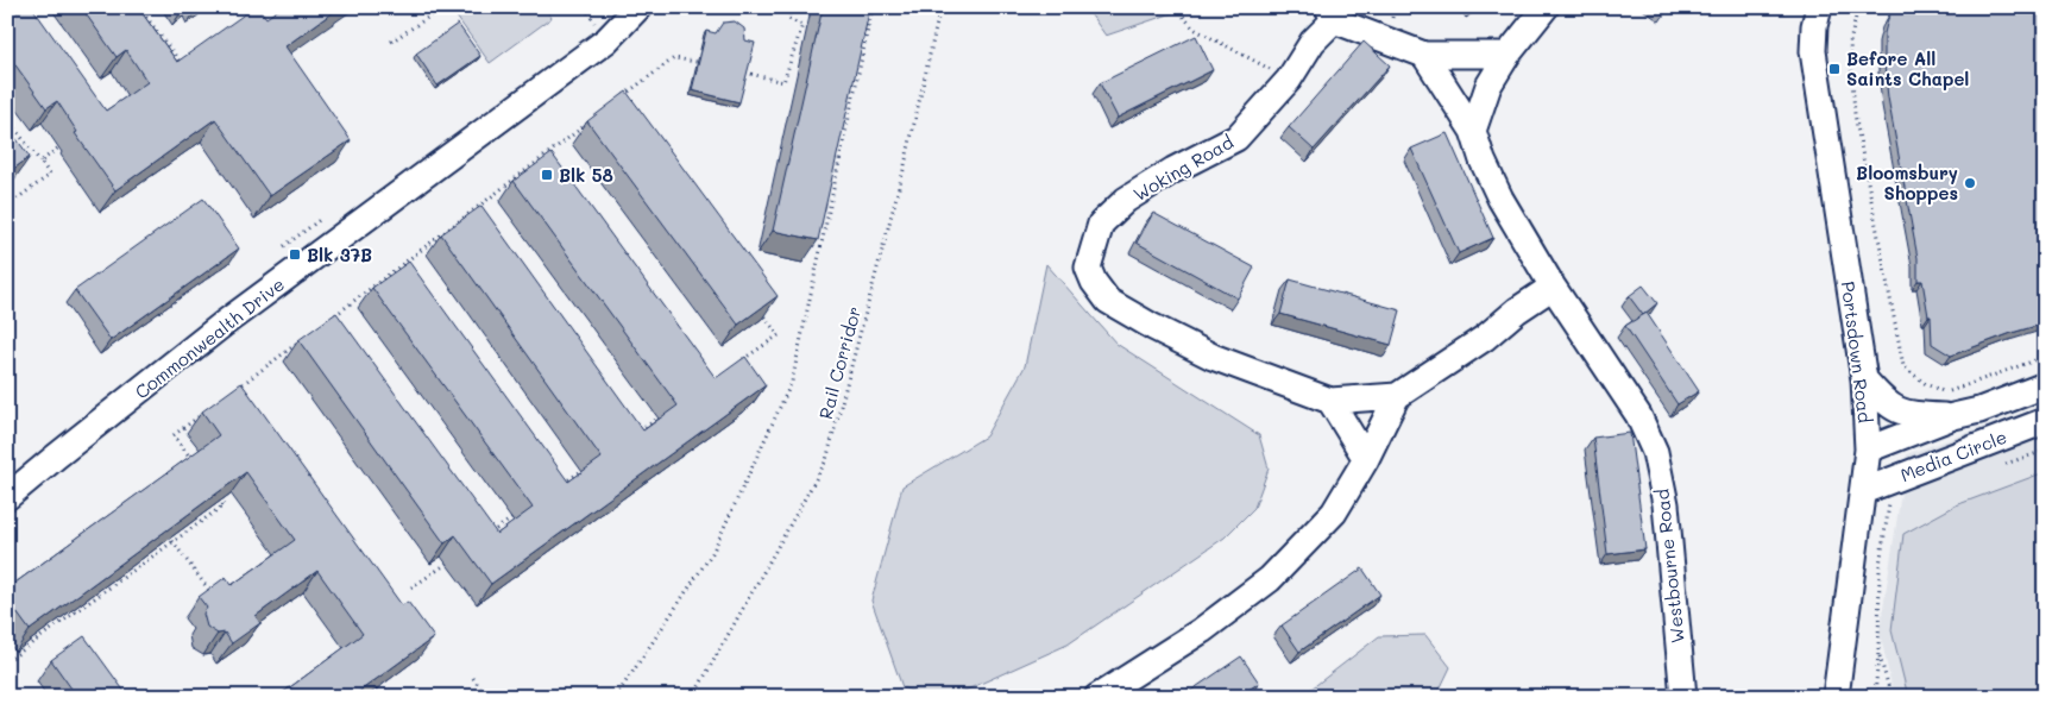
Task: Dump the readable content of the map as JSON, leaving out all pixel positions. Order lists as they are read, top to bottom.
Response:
{
  "streets": {
    "street": [
      "Woking Road",
      "Commonwealth Drive",
      "Portsdown Road",
      "Media Circle",
      "Westbourne Road"
    ],
    "path": ["Rail Corridor"]
  },
  "crossings": [
    ["Portsdown Road", "Media Circle"]
  ],
  "places": {
    "transit": ["Before All Saints Chapel", "Blk 58", "Blk 37B"],
    "other": ["Bloomsbury Shoppes"]
  }
}
